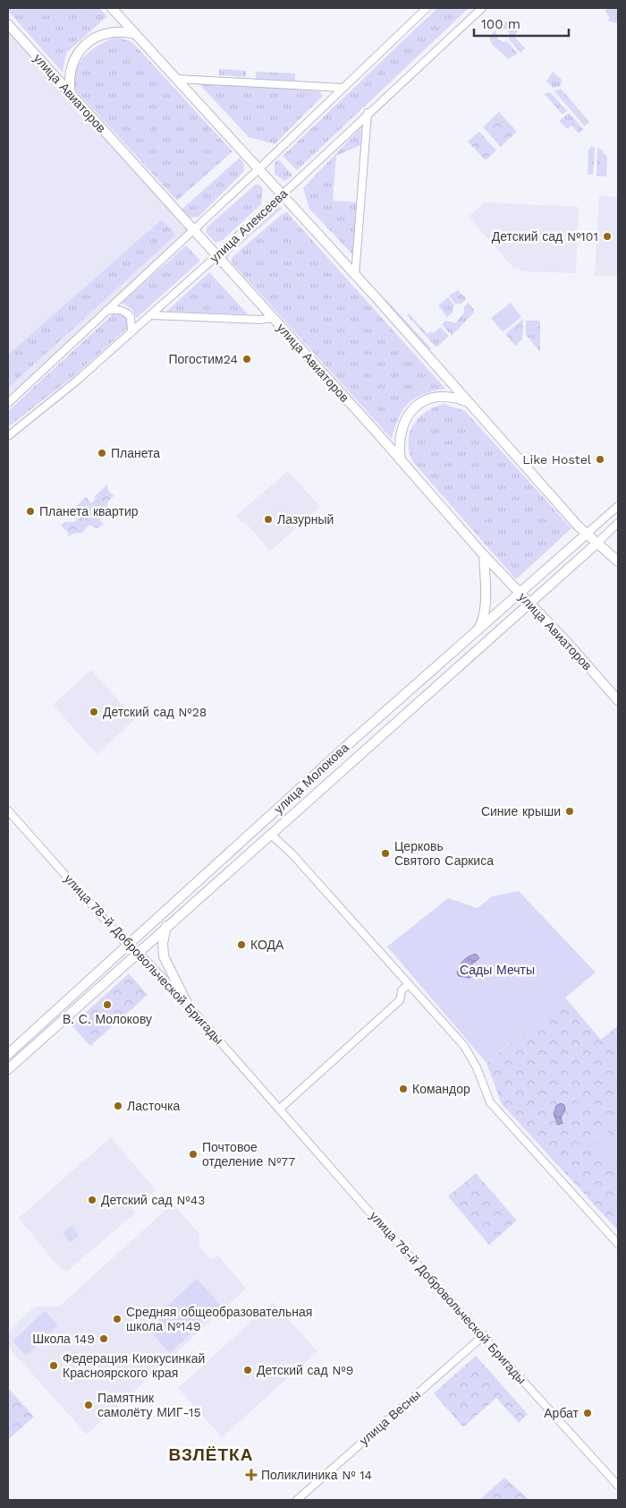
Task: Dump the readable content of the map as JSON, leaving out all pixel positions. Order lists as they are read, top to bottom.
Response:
{
  "streets": {
    "main road": ["улица Авиаторов", "улица Молокова"],
    "street": ["улица Алексеева", "улица 78-й Добровольческой Бригады", "улица Весны"]
  },
  "crossings": [
    ["улица Авиаторов", "улица Алексеева"],
    ["улица Авиаторов", "улица Молокова"],
    ["улица Молокова", "улица 78-й Добровольческой Бригады"],
    ["улица 78-й Добровольческой Бригады", "улица Весны"]
  ],
  "districts": ["ВЗЛЁТКА"],
  "parks": ["Сады Мечты"],
  "places": {
    "other": [
      "Детский сад №101",
      "Погостим24",
      "Планета",
      "Like Hostel",
      "Планета квартир",
      "Лазурный",
      "Детский сад №28",
      "Синие крыши",
      "Церковь Святого Саркиса",
      "КОДА",
      "В. С. Молокову",
      "Командор",
      "Ласточка",
      "Почтовое отделение №77",
      "Детский сад №43",
      "Средняя общеобразовательная школа №149",
      "Школа 149",
      "Федерация Киокусинкай Красноярского края",
      "Детский сад №9",
      "Памятник самолёту МИГ-15",
      "Арбат"
    ],
    "health": ["Поликлиника № 14"]
  },
  "scale_bar": "100 m"
}
